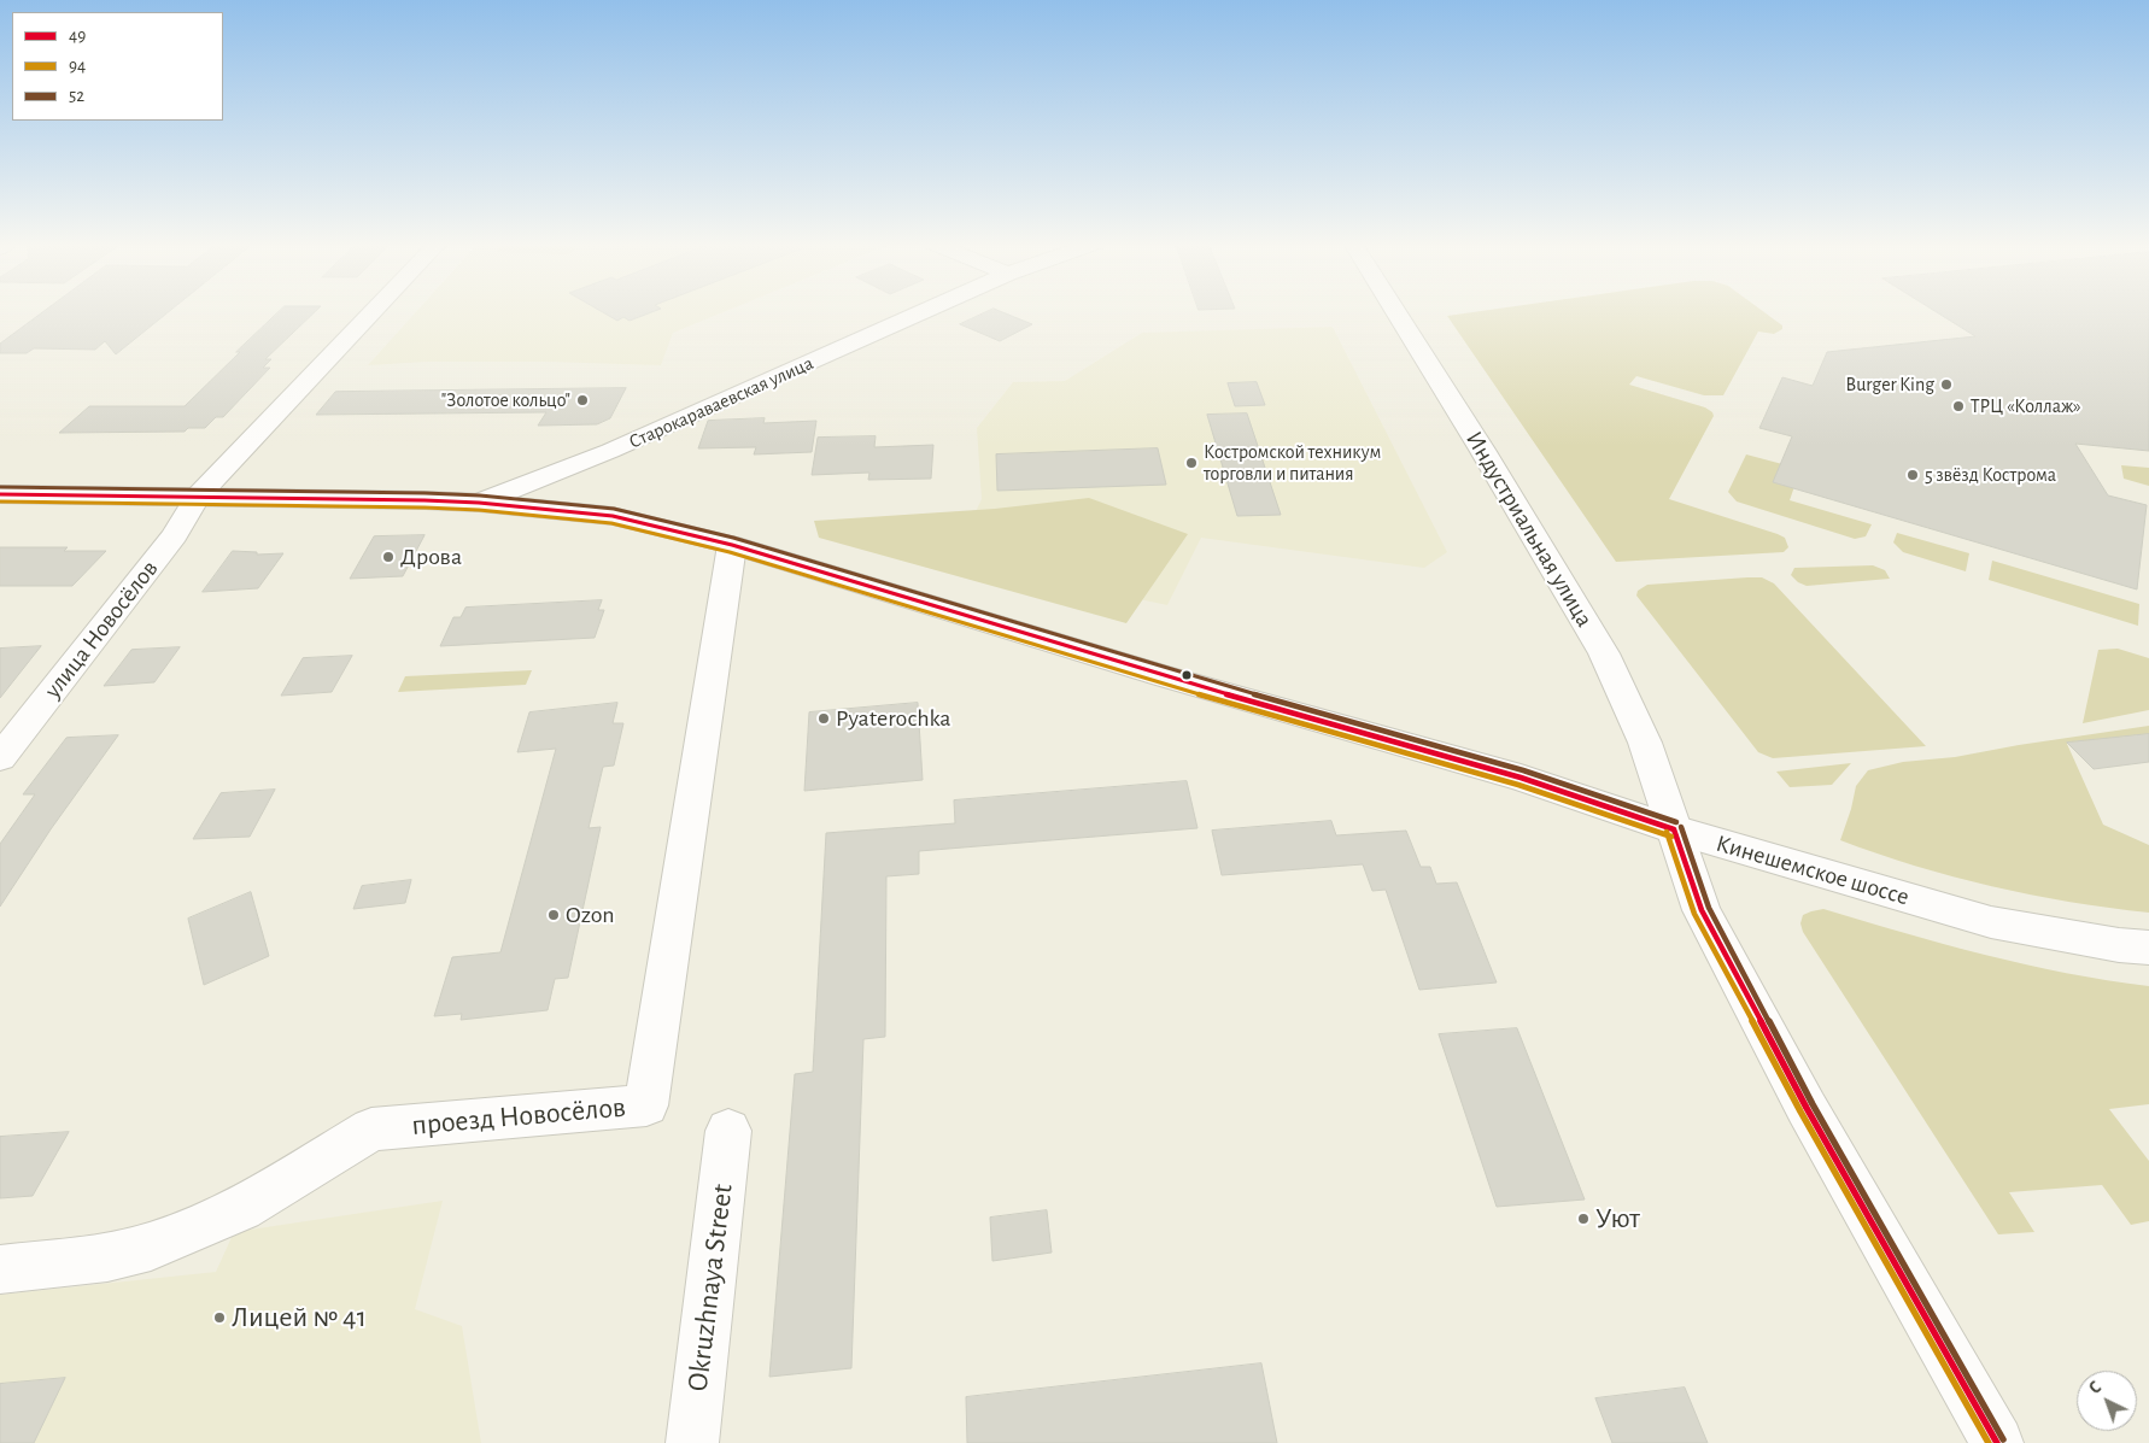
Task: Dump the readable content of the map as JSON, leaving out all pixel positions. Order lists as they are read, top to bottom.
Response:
{
  "streets": {
    "main road": [
      "Старокараваевская улица",
      "Индустриальная улица",
      "улица Новосёлов",
      "Кинешемское шоссе",
      "проезд Новосёлов",
      "Okruzhnaya Street"
    ]
  },
  "crossings": [
    ["Старокараваевская улица", "Кинешемское шоссе"],
    ["Индустриальная улица", "Кинешемское шоссе"],
    ["улица Новосёлов", "Кинешемское шоссе"],
    ["Кинешемское шоссе", "проезд Новосёлов"]
  ],
  "places": [
    "Burger King",
    "\"Золотое кольцо\"",
    "ТРЦ «Коллаж»",
    "Костромской техникум торговли и питания",
    "5 звёзд Кострома",
    "Дрова",
    "Pyaterochka",
    "Ozon",
    "Уют",
    "Лицей № 41"
  ],
  "lines": ["transit line 52", "transit line 49", "transit line 94"],
  "legend": ["49", "94", "52"],
  "north": "top left"
}
